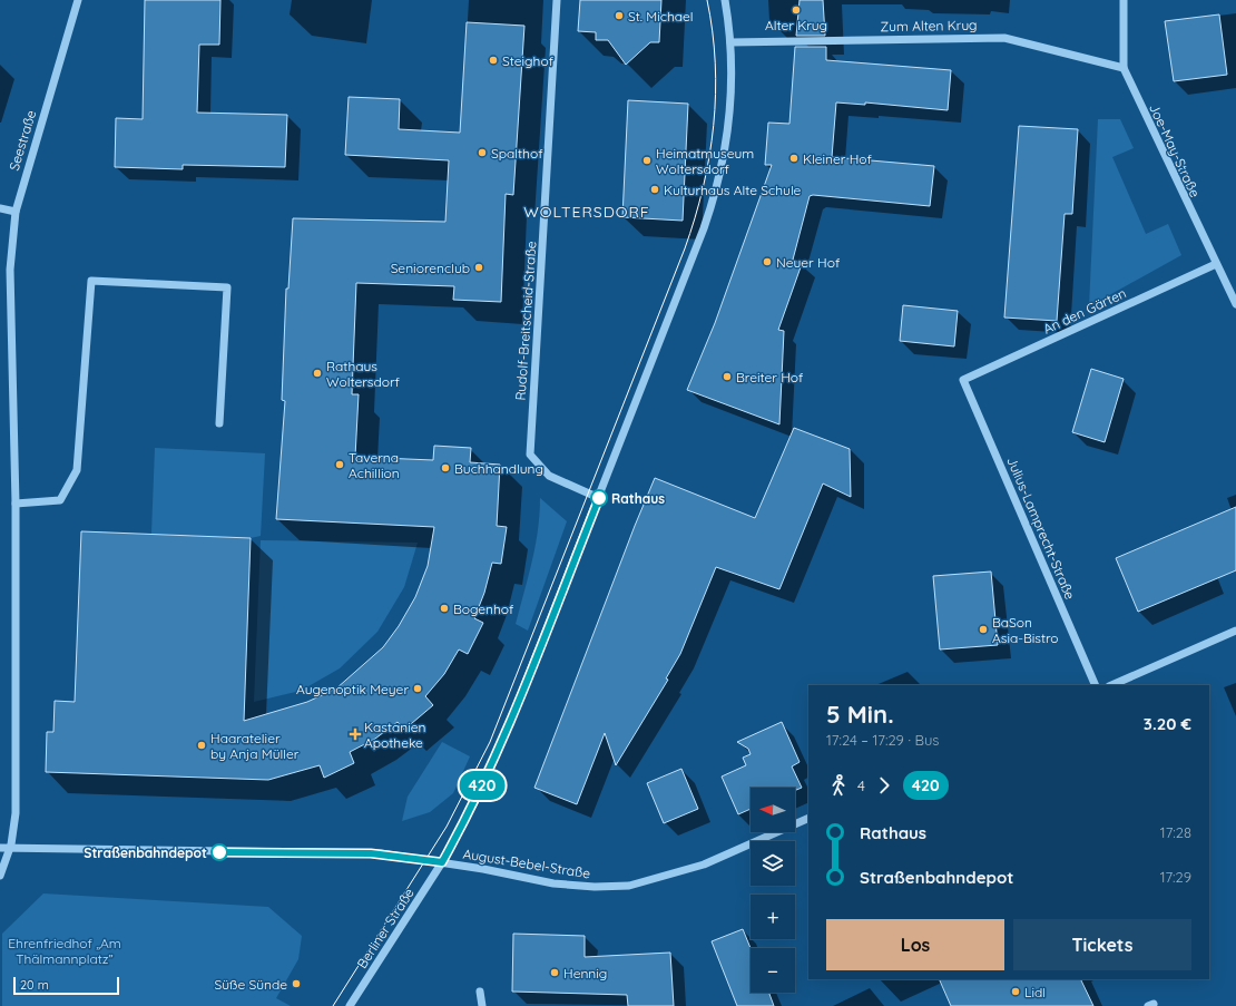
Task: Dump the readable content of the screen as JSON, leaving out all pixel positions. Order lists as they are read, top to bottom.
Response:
{
  "streets": {
    "street": [
      "Zum Alten Krug",
      "Seestraße",
      "Joe-May-Straße",
      "An den Gärten",
      "Rudolf-Breitscheid-Straße",
      "Julius-Lamprecht-Straße",
      "August-Bebel-Straße",
      "Berliner Straße"
    ]
  },
  "crossings": [
    ["Zum Alten Krug", "Joe-May-Straße"],
    ["Seestraße", "August-Bebel-Straße"],
    ["Joe-May-Straße", "An den Gärten"],
    ["An den Gärten", "Julius-Lamprecht-Straße"],
    ["August-Bebel-Straße", "Berliner Straße"]
  ],
  "districts": ["WOLTERSDORF"],
  "parks": ["Ehrenfriedhof „Am Thälmannplatz”"],
  "places": {
    "other": [
      "Alter Krug",
      "St. Michael",
      "Steighof",
      "Spalthof",
      "Kleiner Hof",
      "Heimatmuseum Woltersdorf",
      "Kulturhaus Alte Schule",
      "Neuer Hof",
      "Seniorenclub",
      "Rathaus Woltersdorf",
      "Breiter Hof",
      "Taverna Achillion",
      "Buchhandlung",
      "Rathaus",
      "Bogenhof",
      "BaSon Asia-Bistro",
      "Augenoptik Meyer",
      "Haaratelier by Anja Müller",
      "Straßenbahndepot",
      "Hennig",
      "Süße Sünde",
      "Lidl"
    ],
    "health": ["Kastanien Apotheke"]
  },
  "lines": ["bus line 420"],
  "scale_bar": "20 m",
  "north": "left",
  "page": {
    "on_map": "420",
    "heading": ["5 Min.", "17:24 – 17:29 · Bus", "3.20 €"],
    "legs": ["4", "420"],
    "map_buttons": ["+", "−"],
    "list": [
      {
        "name": "Rathaus",
        "value": "17:28"
      },
      {
        "name": "Straßenbahndepot",
        "value": "17:29"
      }
    ],
    "buttons": ["Los", "Tickets"],
    "scale": "20 m"
  }
}
